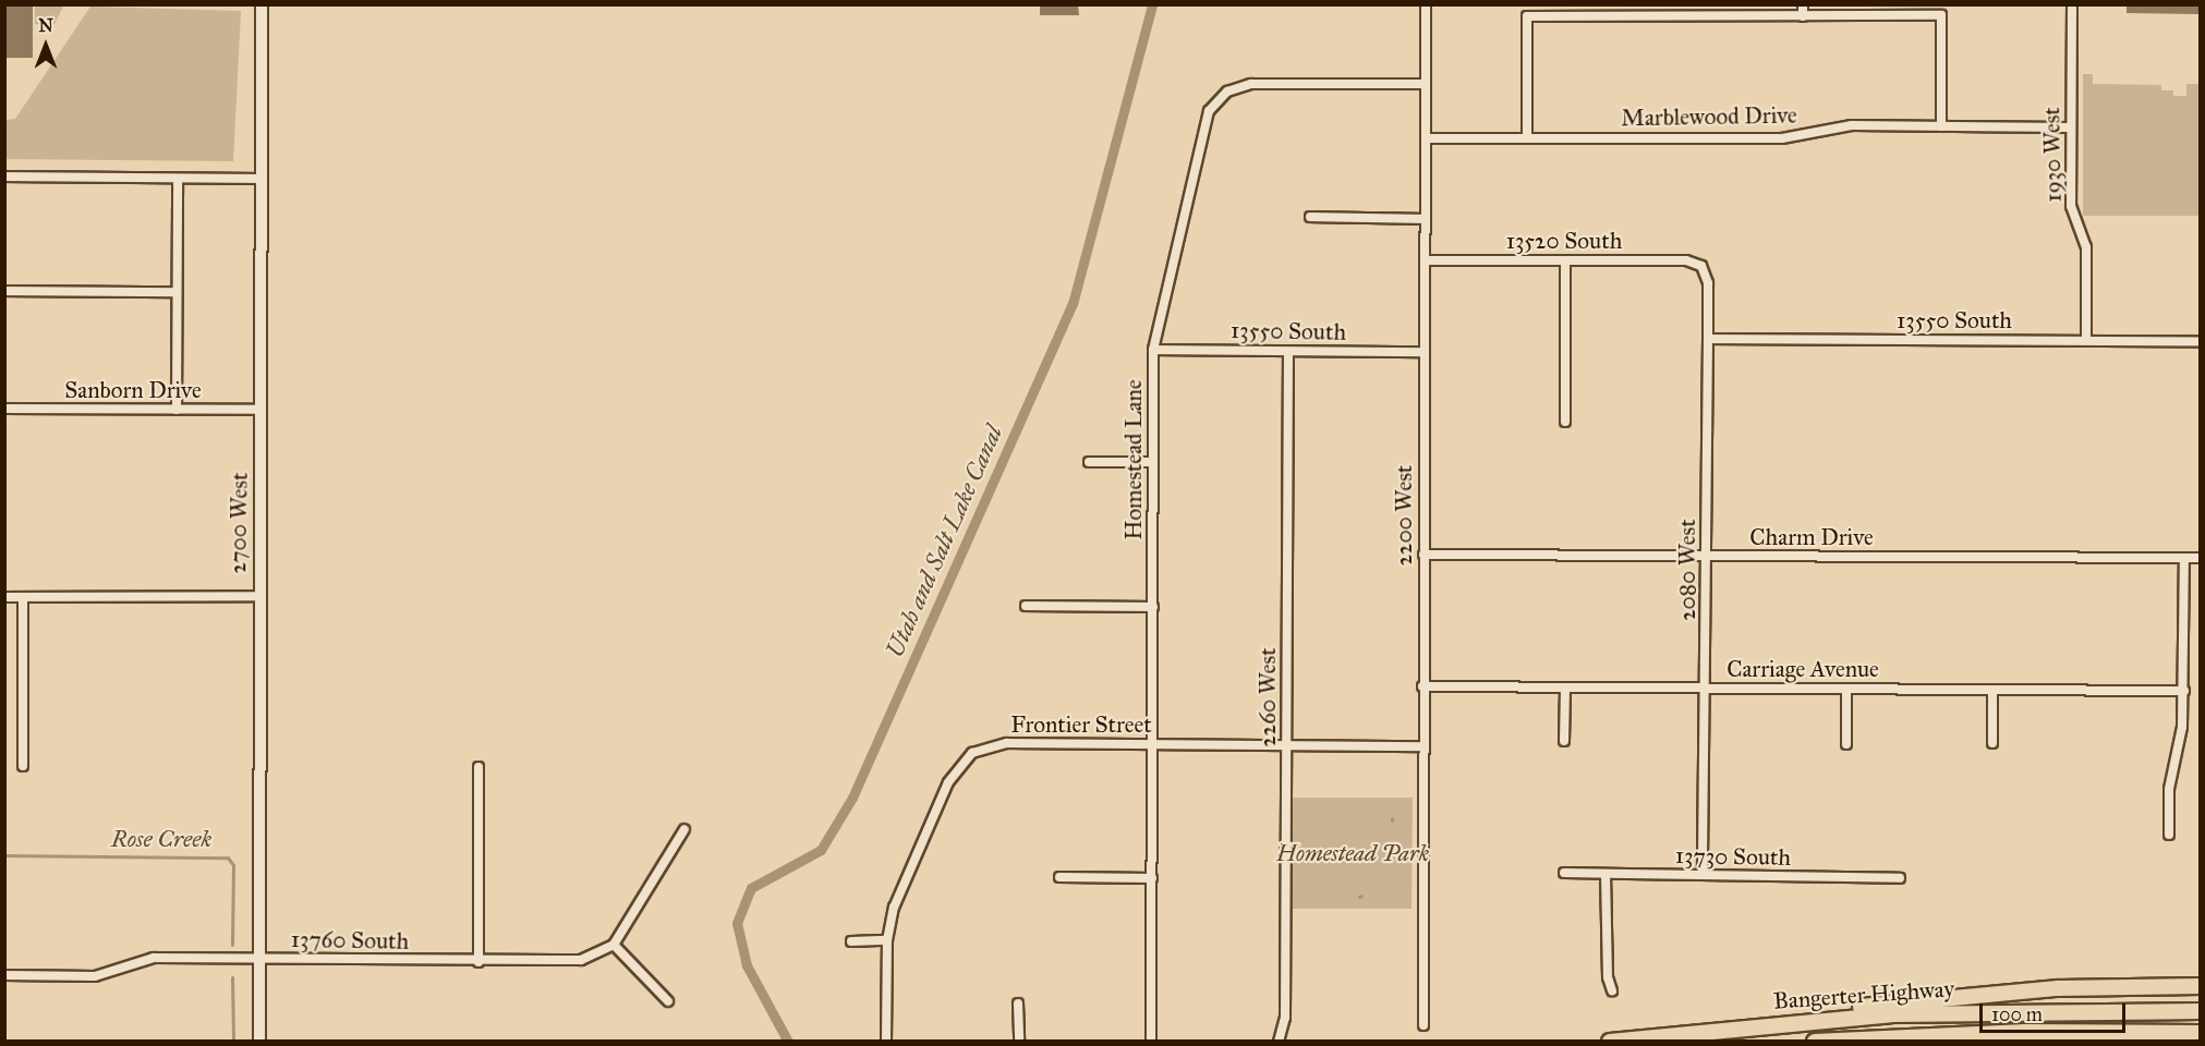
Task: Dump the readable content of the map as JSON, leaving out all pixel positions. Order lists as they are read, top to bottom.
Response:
{
  "streets": {
    "highway": ["Bangerter Highway"],
    "main road": ["2700 West"],
    "street": [
      "Marblewood Drive",
      "1930 West",
      "13520 South",
      "13550 South",
      "Sanborn Drive",
      "Homestead Lane",
      "2200 West",
      "Charm Drive",
      "2080 West",
      "Carriage Avenue",
      "2260 West",
      "Frontier Street",
      "13730 South",
      "13760 South"
    ]
  },
  "crossings": [
    ["Marblewood Drive", "1930 West"],
    ["Marblewood Drive", "2200 West"],
    ["1930 West", "13550 South"],
    ["13520 South", "2200 West"],
    ["13520 South", "2080 West"],
    ["13550 South", "Homestead Lane"],
    ["13550 South", "2200 West"],
    ["13550 South", "2080 West"],
    ["13550 South", "2260 West"],
    ["Sanborn Drive", "2700 West"],
    ["Homestead Lane", "2200 West"],
    ["Homestead Lane", "Frontier Street"],
    ["2200 West", "Charm Drive"],
    ["2200 West", "Carriage Avenue"],
    ["2200 West", "Frontier Street"],
    ["2700 West", "13760 South"],
    ["Charm Drive", "2080 West"],
    ["2080 West", "Carriage Avenue"],
    ["2080 West", "13730 South"],
    ["2260 West", "Frontier Street"]
  ],
  "water": ["Utah and Salt Lake Canal", "Rose Creek"],
  "parks": ["Homestead Park"],
  "scale_bar": "100 m",
  "north": "top"
}
